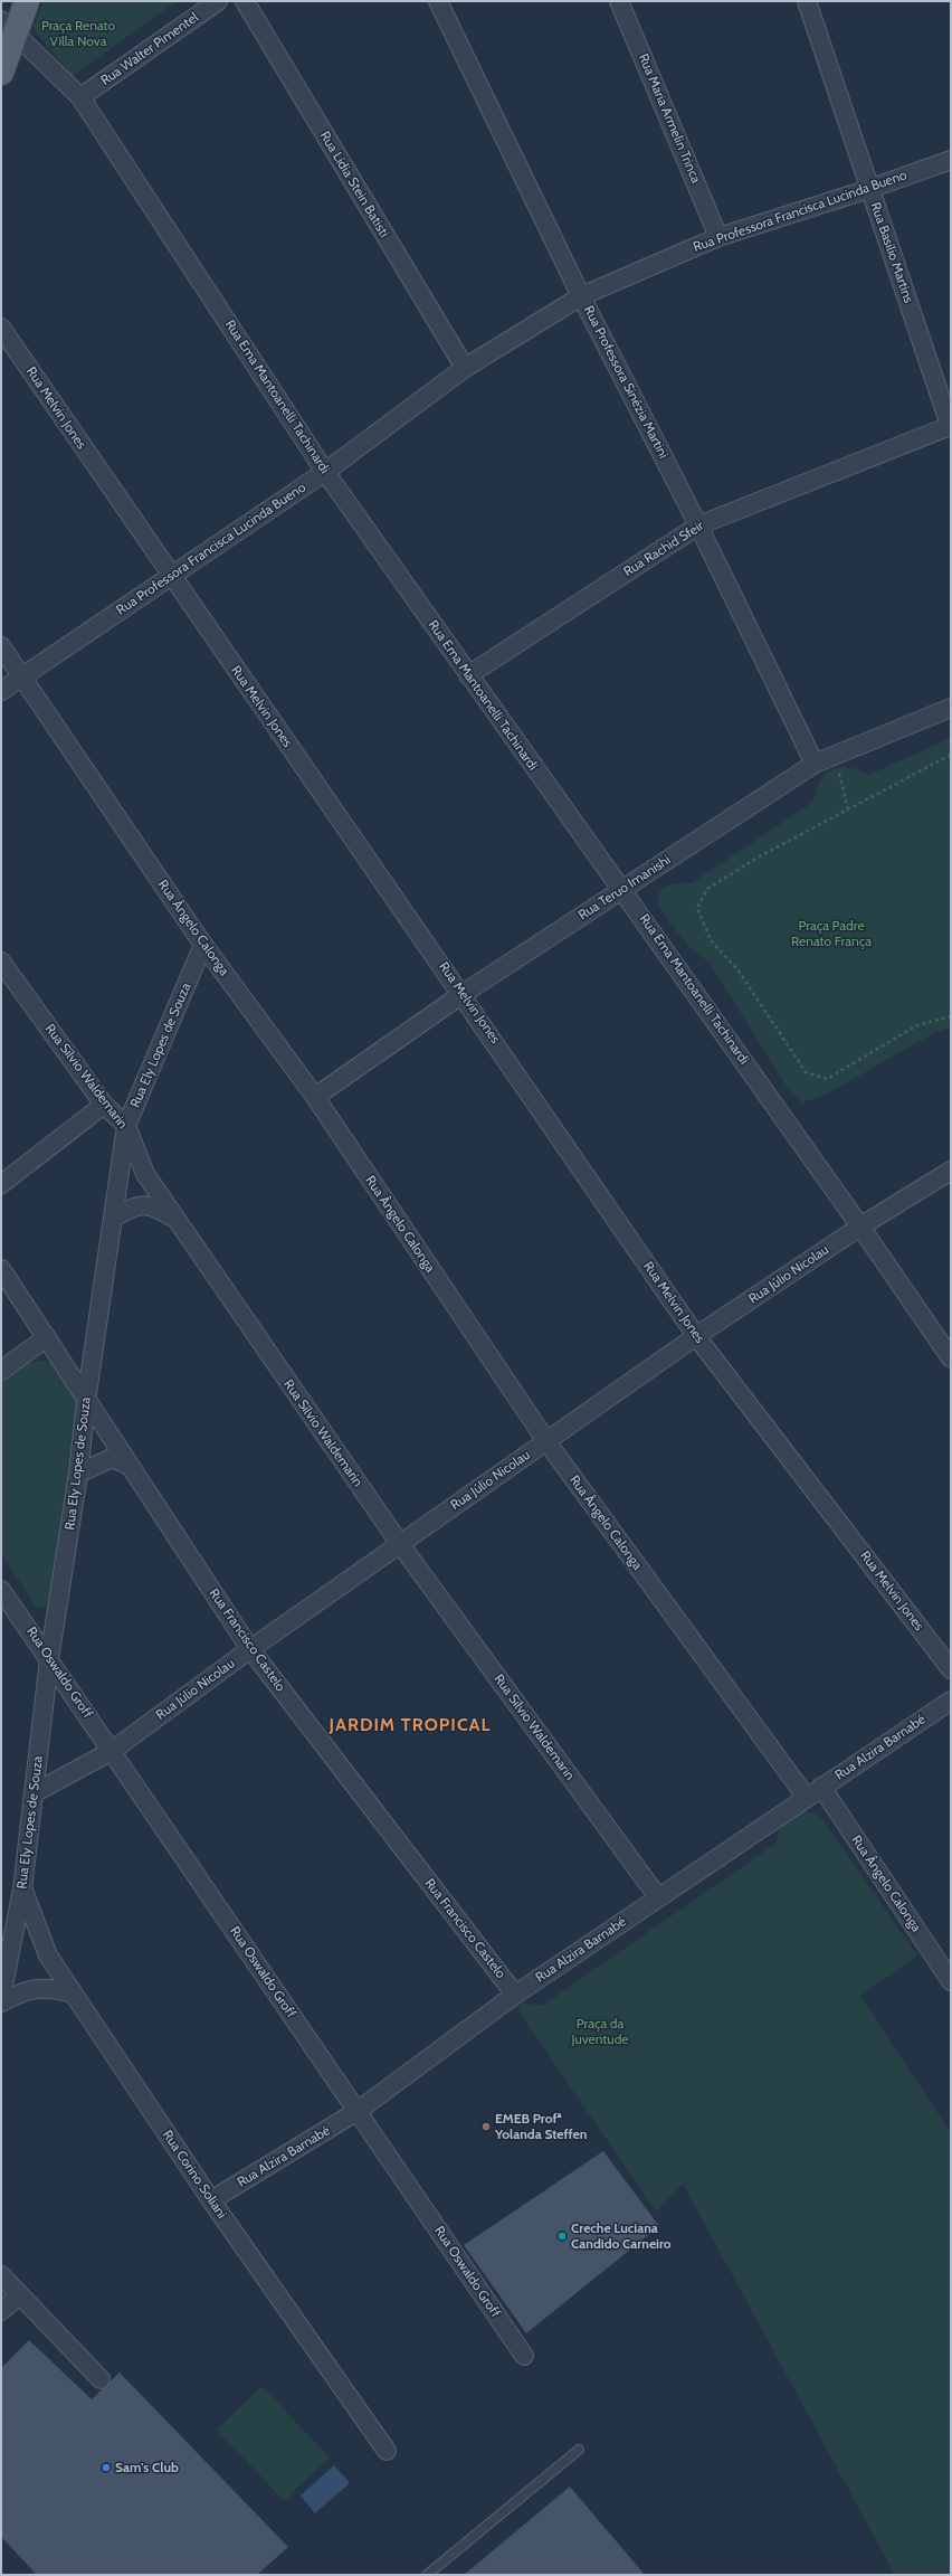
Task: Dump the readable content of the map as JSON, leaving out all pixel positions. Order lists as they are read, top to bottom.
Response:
{
  "streets": {
    "street": [
      "Rua Walter Pimentel",
      "Rua Maria Armelin Trinca",
      "Rua Lídia Stein Batisti",
      "Rua Professora Francisca Lucinda Bueno",
      "Rua Basilio Martins",
      "Rua Professora Sinézia Martini",
      "Rua Ema Mantoanelli Tachinardi",
      "Rua Melvin Jones",
      "Rua Rachid Sfeir",
      "Rua Teruo Imanishi",
      "Rua Ângelo Calonga",
      "Rua Ely Lopes de Souza",
      "Rua Sílvio Waldemarin",
      "Rua Júlio Nicolau",
      "Rua Francisco Castelo",
      "Rua Oswaldo Groff",
      "Rua Alzira Barnabé",
      "Rua Corino Soliani"
    ]
  },
  "crossings": [
    ["Rua Walter Pimentel", "Rua Ema Mantoanelli Tachinardi"],
    ["Rua Maria Armelin Trinca", "Rua Professora Francisca Lucinda Bueno"],
    ["Rua Lídia Stein Batisti", "Rua Professora Francisca Lucinda Bueno"],
    ["Rua Professora Francisca Lucinda Bueno", "Rua Basilio Martins"],
    ["Rua Professora Francisca Lucinda Bueno", "Rua Professora Sinézia Martini"],
    ["Rua Professora Francisca Lucinda Bueno", "Rua Ema Mantoanelli Tachinardi"],
    ["Rua Professora Francisca Lucinda Bueno", "Rua Melvin Jones"],
    ["Rua Professora Francisca Lucinda Bueno", "Rua Ângelo Calonga"],
    ["Rua Basilio Martins", "Rua Rachid Sfeir"],
    ["Rua Professora Sinézia Martini", "Rua Rachid Sfeir"],
    ["Rua Professora Sinézia Martini", "Rua Teruo Imanishi"],
    ["Rua Ema Mantoanelli Tachinardi", "Rua Rachid Sfeir"],
    ["Rua Ema Mantoanelli Tachinardi", "Rua Teruo Imanishi"],
    ["Rua Ema Mantoanelli Tachinardi", "Rua Júlio Nicolau"],
    ["Rua Melvin Jones", "Rua Teruo Imanishi"],
    ["Rua Melvin Jones", "Rua Júlio Nicolau"],
    ["Rua Teruo Imanishi", "Rua Ângelo Calonga"],
    ["Rua Ângelo Calonga", "Rua Ely Lopes de Souza"],
    ["Rua Ângelo Calonga", "Rua Júlio Nicolau"],
    ["Rua Ângelo Calonga", "Rua Alzira Barnabé"],
    ["Rua Ely Lopes de Souza", "Rua Sílvio Waldemarin"],
    ["Rua Ely Lopes de Souza", "Rua Júlio Nicolau"],
    ["Rua Ely Lopes de Souza", "Rua Francisco Castelo"],
    ["Rua Ely Lopes de Souza", "Rua Oswaldo Groff"],
    ["Rua Ely Lopes de Souza", "Rua Corino Soliani"],
    ["Rua Sílvio Waldemarin", "Rua Júlio Nicolau"],
    ["Rua Sílvio Waldemarin", "Rua Alzira Barnabé"],
    ["Rua Júlio Nicolau", "Rua Francisco Castelo"],
    ["Rua Júlio Nicolau", "Rua Oswaldo Groff"],
    ["Rua Francisco Castelo", "Rua Alzira Barnabé"],
    ["Rua Oswaldo Groff", "Rua Alzira Barnabé"],
    ["Rua Alzira Barnabé", "Rua Corino Soliani"]
  ],
  "districts": ["JARDIM TROPICAL"],
  "parks": ["Praça Renato Villa Nova", "Praça Padre Renato França", "Praça da Juventude"],
  "places": ["EMEB Profª Yolanda Steffen", "Creche Luciana Candido Carneiro", "Sam's Club"]
}
